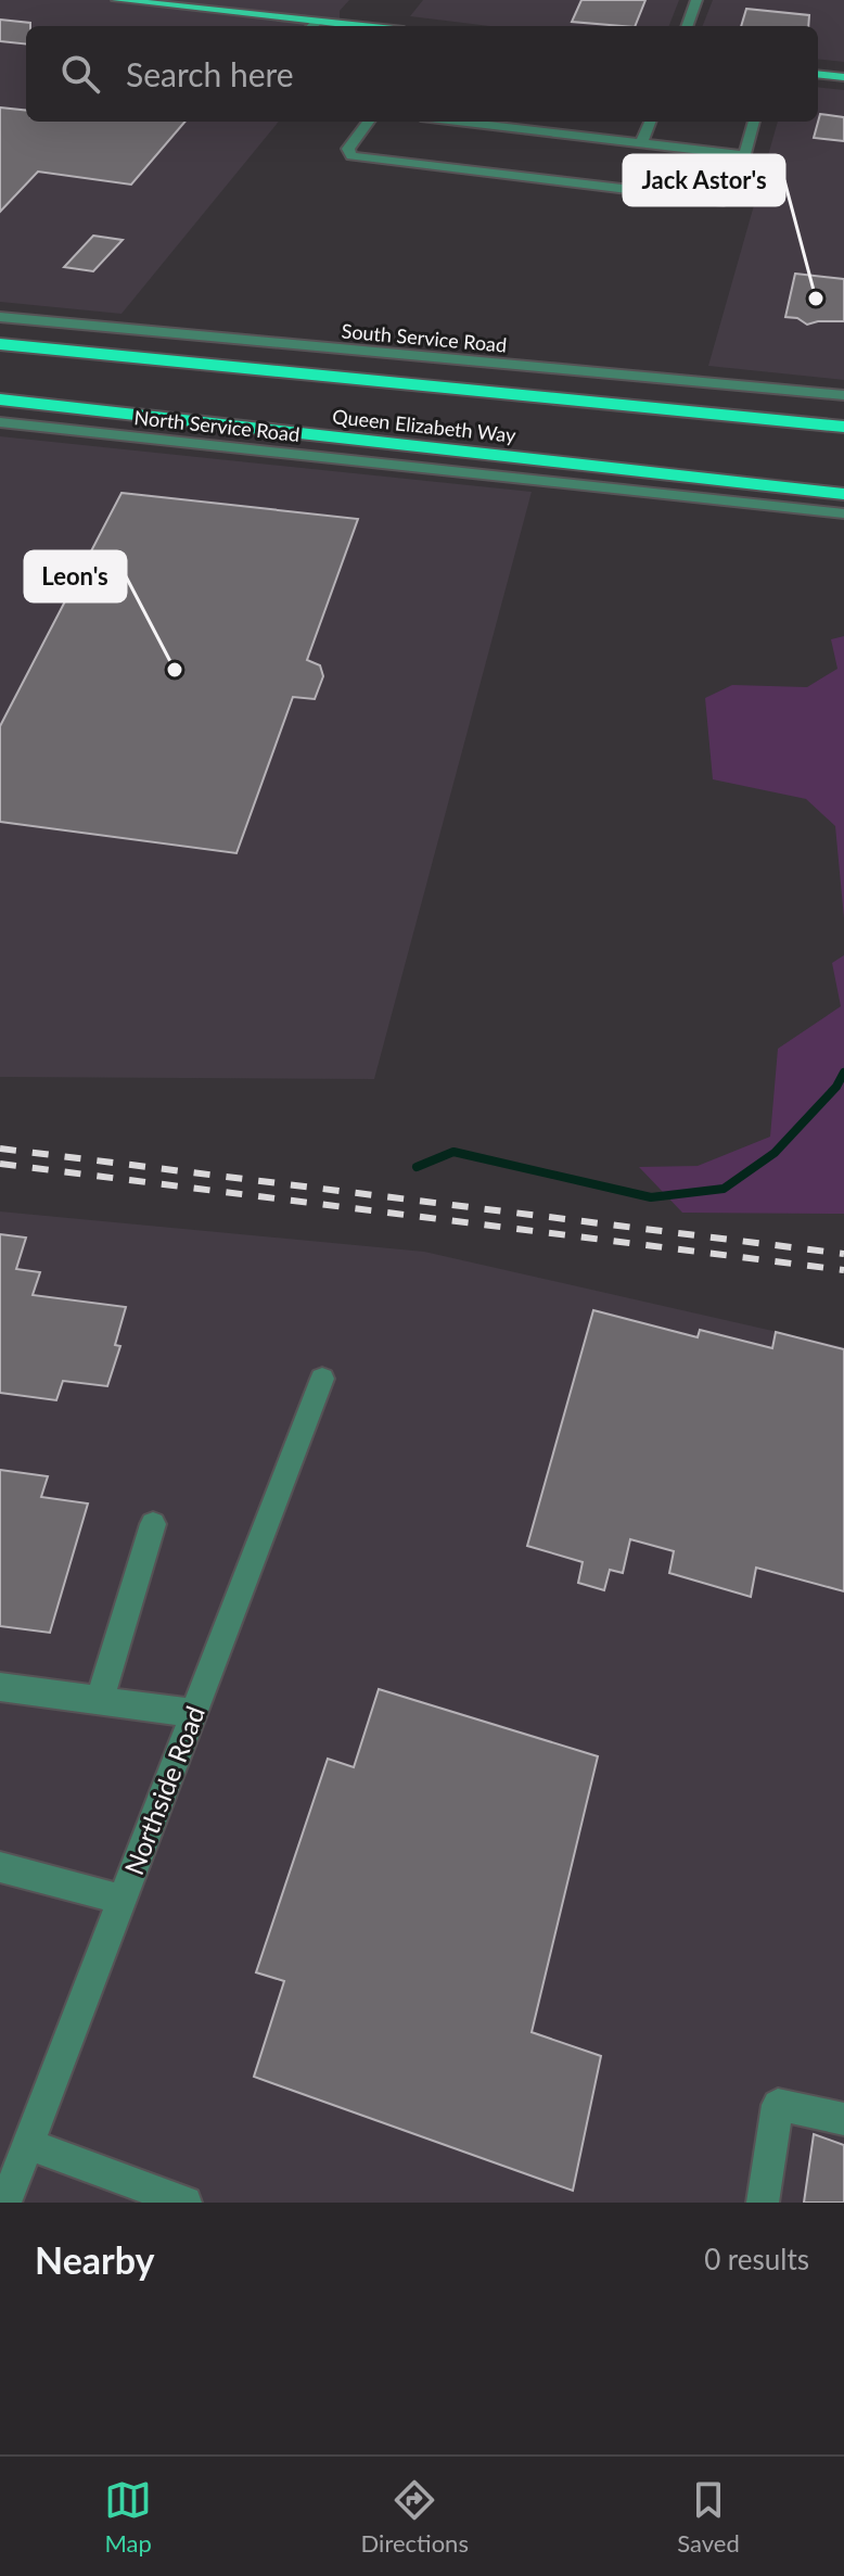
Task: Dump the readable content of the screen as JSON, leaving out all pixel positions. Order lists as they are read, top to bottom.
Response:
{
  "streets": {
    "highway": ["Queen Elizabeth Way"],
    "street": ["South Service Road", "North Service Road", "Northside Road"]
  },
  "places": ["Jack Astor's", "Leon's"],
  "page": {
    "search": "Search here",
    "heading": ["Nearby", "0 results"],
    "nav": ["Map", "Directions", "Saved"]
  }
}
